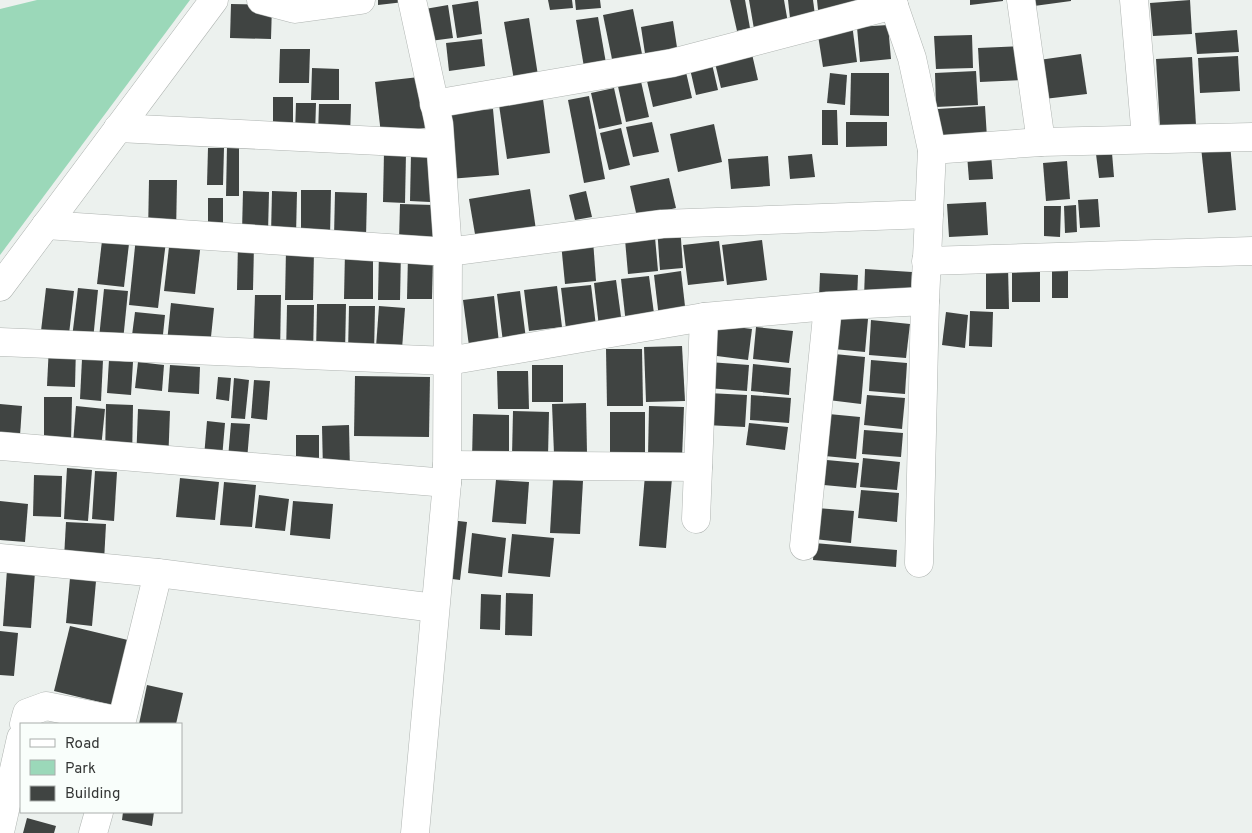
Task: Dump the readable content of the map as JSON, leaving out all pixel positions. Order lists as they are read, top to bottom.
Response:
{
  "legend": ["Road", "Park", "Building"]
}
